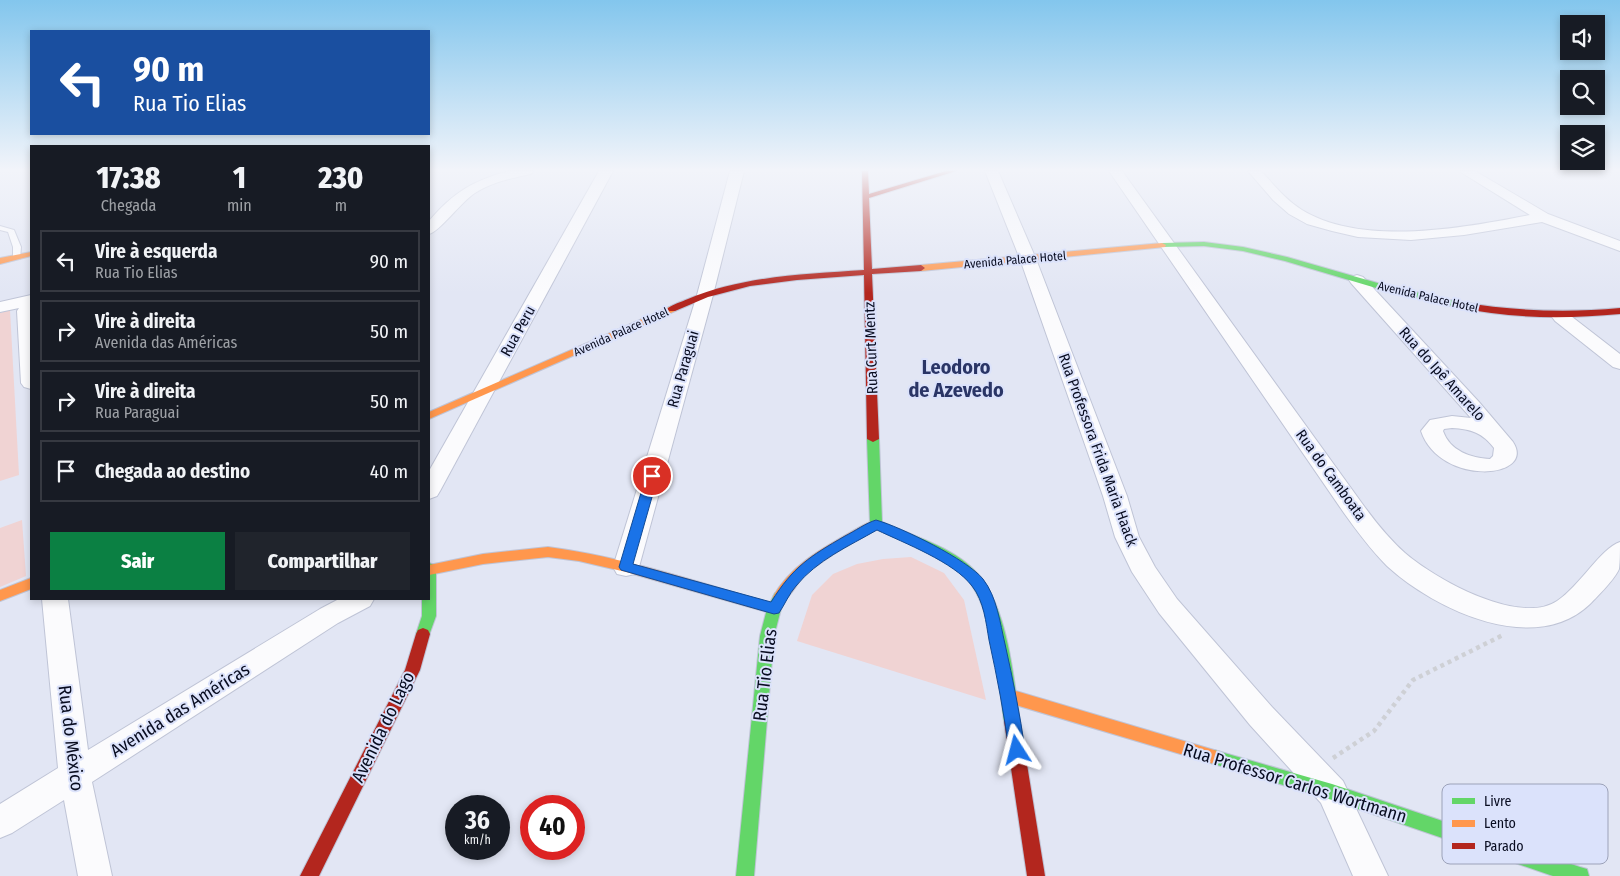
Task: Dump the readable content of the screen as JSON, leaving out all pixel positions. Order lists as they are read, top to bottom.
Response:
{
  "streets": {
    "main road": [
      "Avenida Palace Hotel",
      "Rua Curt Mentz",
      "Rua Tio Elias",
      "Avenida do Lago",
      "Rua Professor Carlos Wortmann"
    ],
    "street": [
      "Rua Peru",
      "Rua Paraguai",
      "Rua do Ipê Amarelo",
      "Rua Professora Frida Maria Haack",
      "Rua do Camboata",
      "Avenida das Américas",
      "Rua do México"
    ]
  },
  "crossings": [
    ["Avenida Palace Hotel", "Rua Peru"],
    ["Avenida Palace Hotel", "Rua Curt Mentz"],
    ["Avenida Palace Hotel", "Rua Paraguai"],
    ["Avenida Palace Hotel", "Rua do Ipê Amarelo"],
    ["Avenida Palace Hotel", "Rua Professora Frida Maria Haack"],
    ["Avenida Palace Hotel", "Rua do Camboata"],
    ["Rua Curt Mentz", "Rua Tio Elias"],
    ["Rua Professora Frida Maria Haack", "Rua Professor Carlos Wortmann"],
    ["Avenida das Américas", "Rua do México"]
  ],
  "districts": ["Leodoro de Azevedo"],
  "legend": ["Livre", "Lento", "Parado"],
  "page": {
    "turn": ["90 m", "Rua Tio Elias"],
    "eta": [
      "17:38",
      "Chegada",
      "1",
      "min",
      "230",
      "m"
    ],
    "list": [
      {
        "name": "Vire à esquerda",
        "note": "Rua Tio Elias",
        "value": "90 m"
      },
      {
        "name": "Vire à direita",
        "note": "Avenida das Américas",
        "value": "50 m"
      },
      {
        "name": "Vire à direita",
        "note": "Rua Paraguai",
        "value": "50 m"
      },
      {
        "name": "Chegada ao destino",
        "value": "40 m"
      }
    ],
    "buttons": ["Sair", "Compartilhar"],
    "speed": "36 km/h",
    "limit": "40"
  }
}
